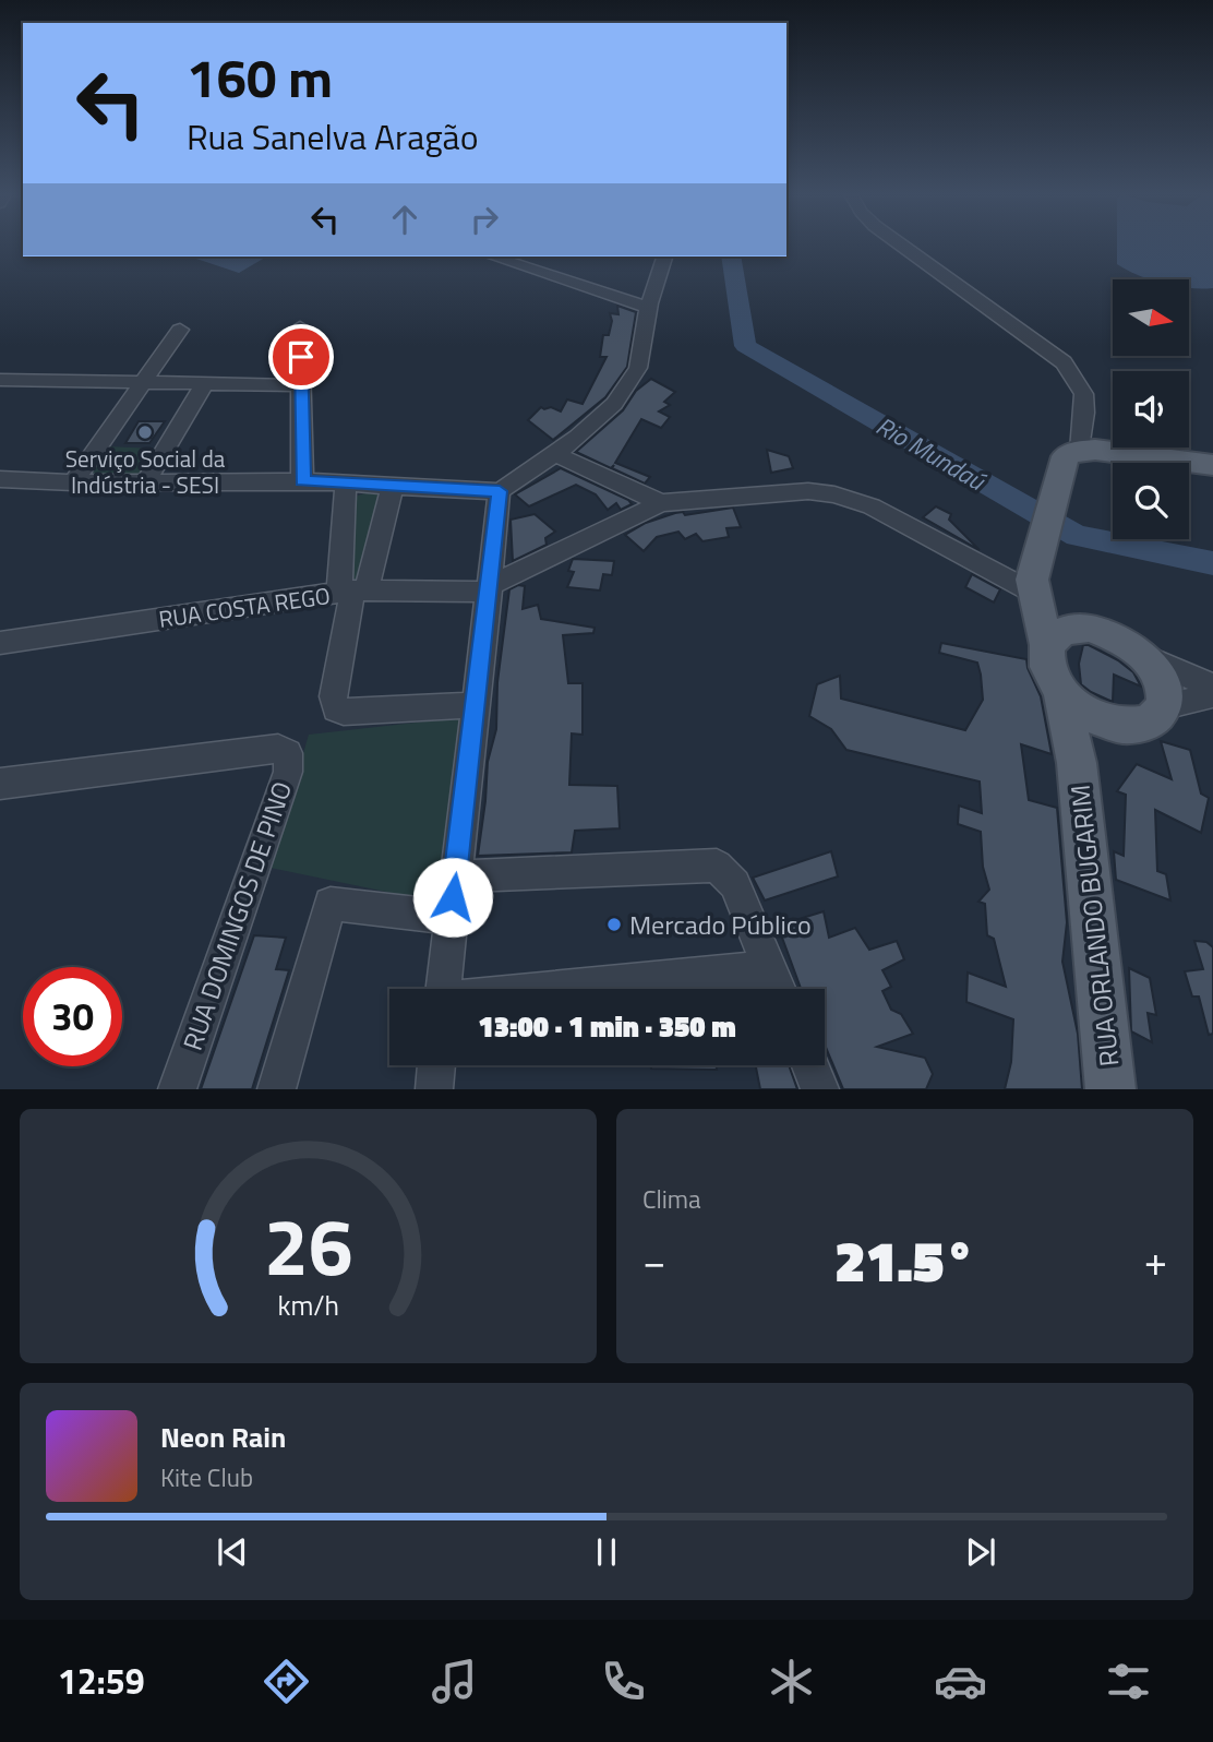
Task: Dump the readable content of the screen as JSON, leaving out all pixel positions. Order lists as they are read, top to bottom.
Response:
{
  "streets": {
    "main road": ["RUA ORLANDO BUGARIM"],
    "street": ["RUA COSTA REGO", "RUA DOMINGOS DE PINO"]
  },
  "water": ["Rio Mundaú"],
  "places": ["Serviço Social da Indústria - SESI", "Mercado Público"],
  "north": "right",
  "page": {
    "turn": ["160 m", "Rua Sanelva Aragão"],
    "limit": "30",
    "trip": "13:00 · 1 min · 350 m",
    "tile": "Clima",
    "heat": ["−", "21.5°", "+"],
    "song": ["Neon Rain", "Kite Club"],
    "tabs": "12:59",
    "gauge": ["26", "km/h"]
  }
}
